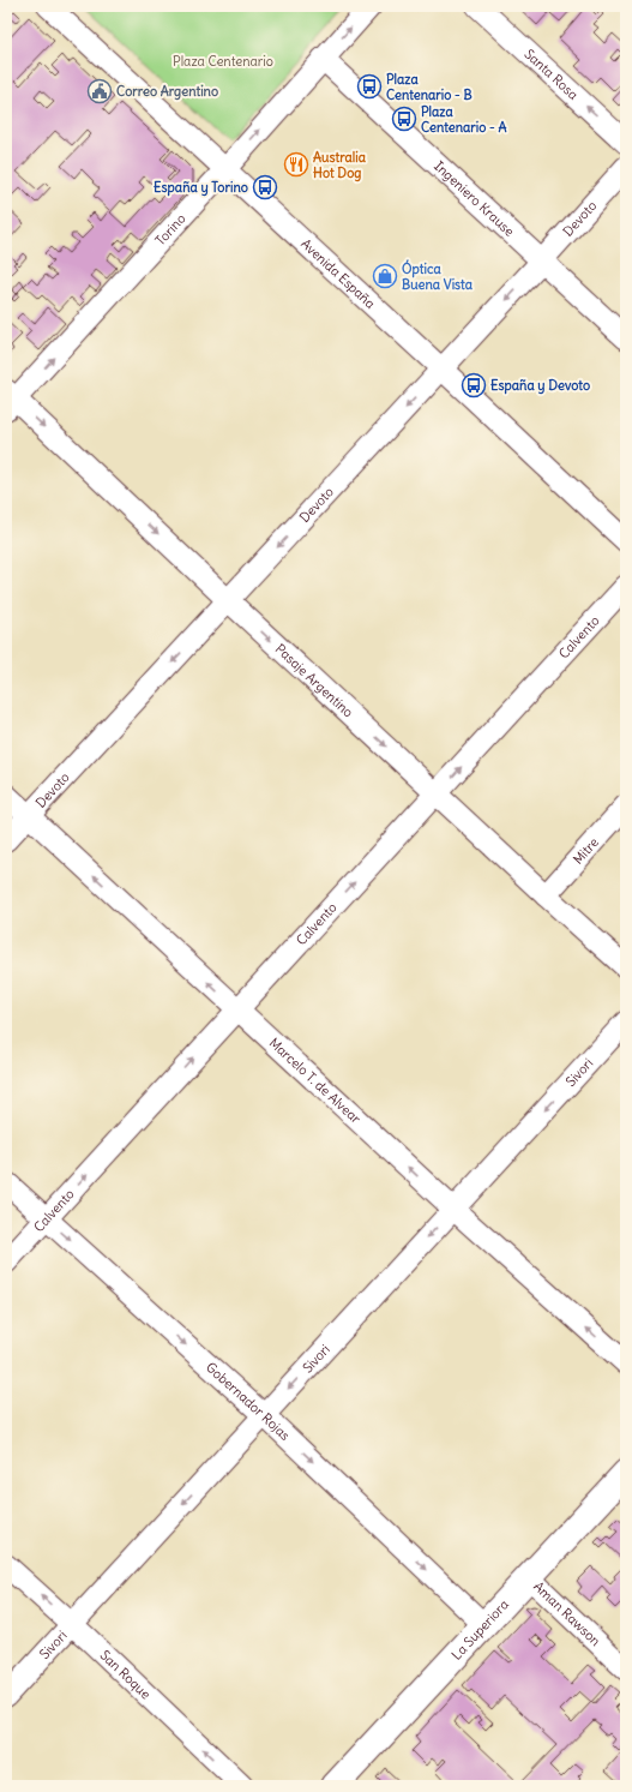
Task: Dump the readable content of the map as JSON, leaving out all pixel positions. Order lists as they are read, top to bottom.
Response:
{
  "streets": {
    "main road": ["La Superiora"],
    "street": [
      "Santa Rosa",
      "Ingeniero Krause",
      "Devoto",
      "Torino",
      "Avenida España",
      "Calvento",
      "Pasaje Argentino",
      "Mitre",
      "Sivori",
      "Marcelo T. de Alvear",
      "Gobernador Rojas",
      "Aman Rawson",
      "San Roque"
    ]
  },
  "crossings": [
    ["Ingeniero Krause", "Devoto"],
    ["Ingeniero Krause", "Torino"],
    ["Devoto", "Avenida España"],
    ["Devoto", "Pasaje Argentino"],
    ["Devoto", "Marcelo T. de Alvear"],
    ["Torino", "Avenida España"],
    ["Torino", "Pasaje Argentino"],
    ["Calvento", "Pasaje Argentino"],
    ["Calvento", "Marcelo T. de Alvear"],
    ["Calvento", "Gobernador Rojas"],
    ["Pasaje Argentino", "Mitre"],
    ["Sivori", "Marcelo T. de Alvear"],
    ["Sivori", "Gobernador Rojas"],
    ["Sivori", "San Roque"],
    ["Gobernador Rojas", "La Superiora"],
    ["Aman Rawson", "La Superiora"]
  ],
  "one_way": [
    "Santa Rosa",
    "Devoto",
    "Torino",
    "Calvento",
    "Pasaje Argentino",
    "Sivori",
    "Marcelo T. de Alvear",
    "Gobernador Rojas",
    "San Roque"
  ],
  "parks": ["Plaza Centenario"],
  "places": {
    "bus stop": [
      "Plaza Centenario - B",
      "Plaza Centenario - A",
      "España y Torino",
      "España y Devoto"
    ],
    "public building": ["Correo Argentino"],
    "restaurant": ["Australia Hot Dog"],
    "shop": ["Óptica Buena Vista"]
  }
}
